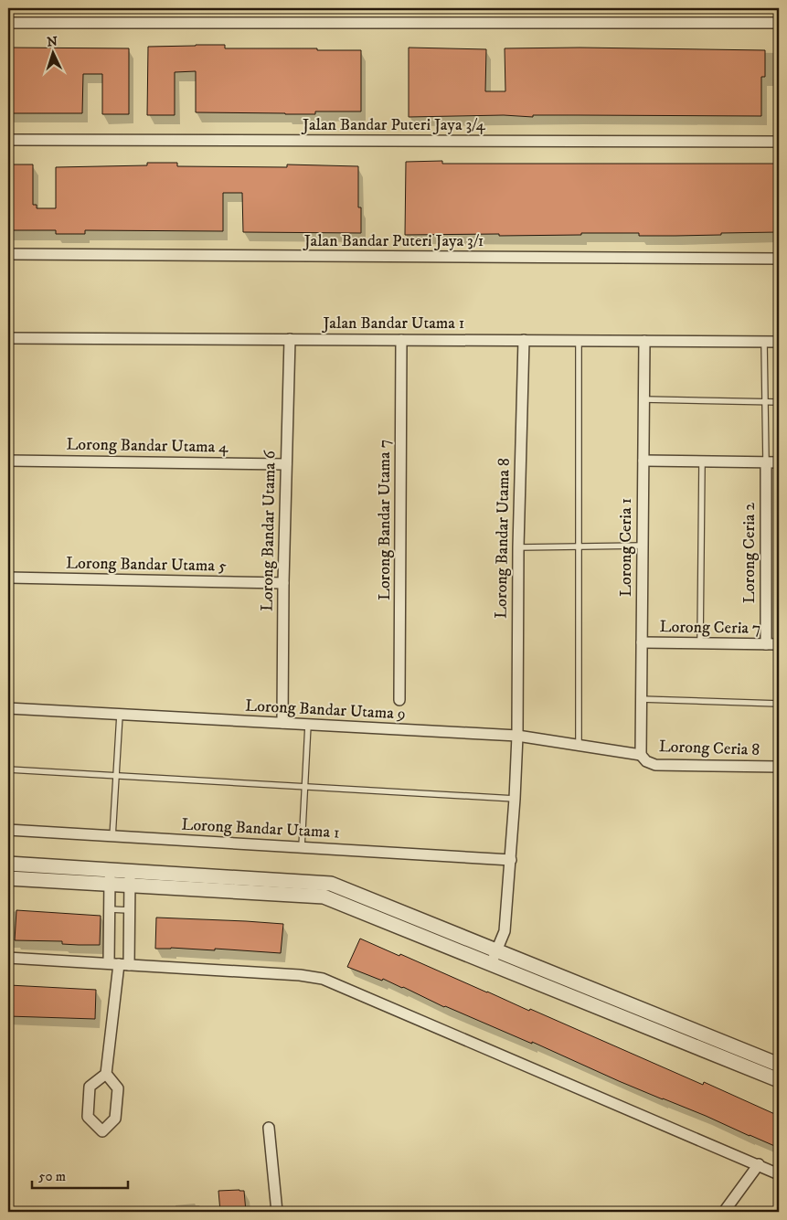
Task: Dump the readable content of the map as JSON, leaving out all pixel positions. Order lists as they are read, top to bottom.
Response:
{
  "streets": {
    "street": [
      "Jalan Bandar Puteri Jaya 3/4",
      "Jalan Bandar Puteri Jaya 3/1",
      "Jalan Bandar Utama 1",
      "Lorong Bandar Utama 4",
      "Lorong Bandar Utama 7",
      "Lorong Bandar Utama 6",
      "Lorong Bandar Utama 8",
      "Lorong Ceria 1",
      "Lorong Ceria 2",
      "Lorong Bandar Utama 5",
      "Lorong Ceria 7",
      "Lorong Bandar Utama 9",
      "Lorong Ceria 8",
      "Lorong Bandar Utama 1"
    ]
  },
  "crossings": [
    ["Jalan Bandar Utama 1", "Lorong Bandar Utama 7"],
    ["Jalan Bandar Utama 1", "Lorong Bandar Utama 6"],
    ["Jalan Bandar Utama 1", "Lorong Bandar Utama 8"],
    ["Jalan Bandar Utama 1", "Lorong Ceria 1"],
    ["Lorong Bandar Utama 4", "Lorong Bandar Utama 6"],
    ["Lorong Bandar Utama 6", "Lorong Bandar Utama 5"],
    ["Lorong Bandar Utama 6", "Lorong Bandar Utama 9"],
    ["Lorong Bandar Utama 8", "Lorong Bandar Utama 9"],
    ["Lorong Bandar Utama 8", "Lorong Bandar Utama 1"],
    ["Lorong Ceria 1", "Lorong Ceria 7"],
    ["Lorong Ceria 1", "Lorong Bandar Utama 9"],
    ["Lorong Ceria 1", "Lorong Ceria 8"],
    ["Lorong Ceria 2", "Lorong Ceria 7"],
    ["Lorong Bandar Utama 9", "Lorong Ceria 8"]
  ],
  "scale_bar": "50 m",
  "north": "top"
}
